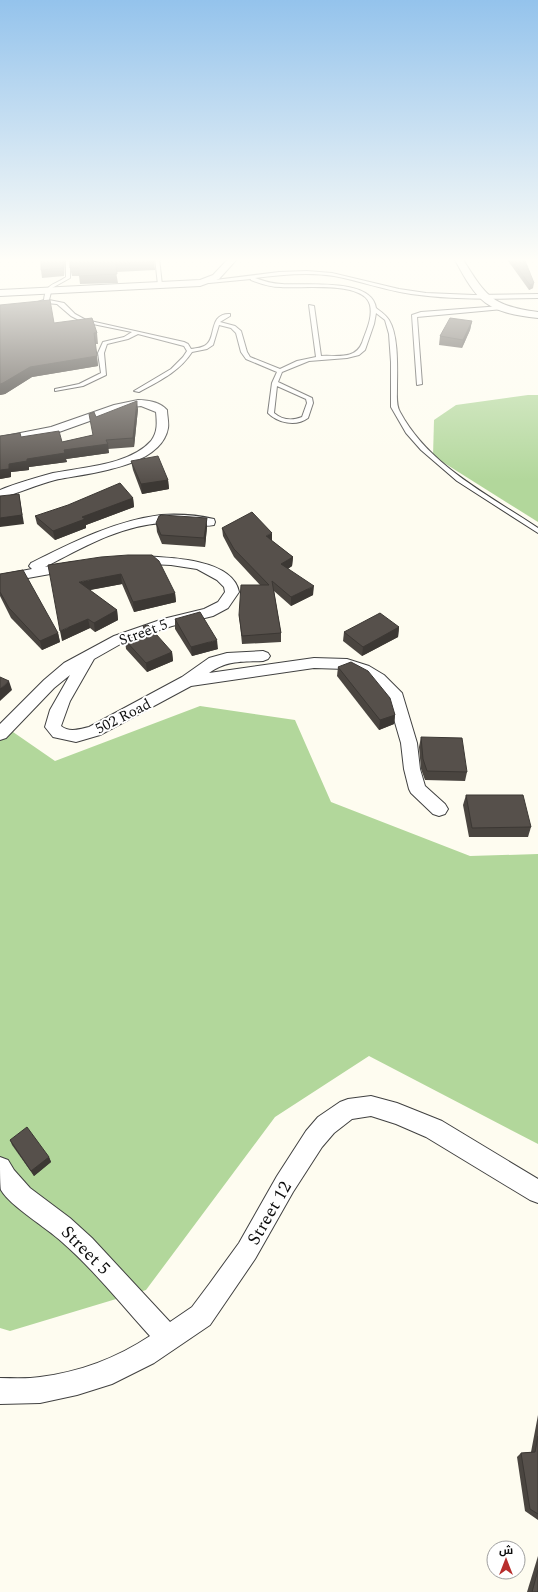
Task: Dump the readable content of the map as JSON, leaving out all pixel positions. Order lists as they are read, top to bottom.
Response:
{
  "streets": {
    "street": ["Street 5", "502 Road", "Street 12"]
  },
  "crossings": [
    ["Street 5", "502 Road"],
    ["Street 5", "Street 12"]
  ],
  "north": "top"
}
